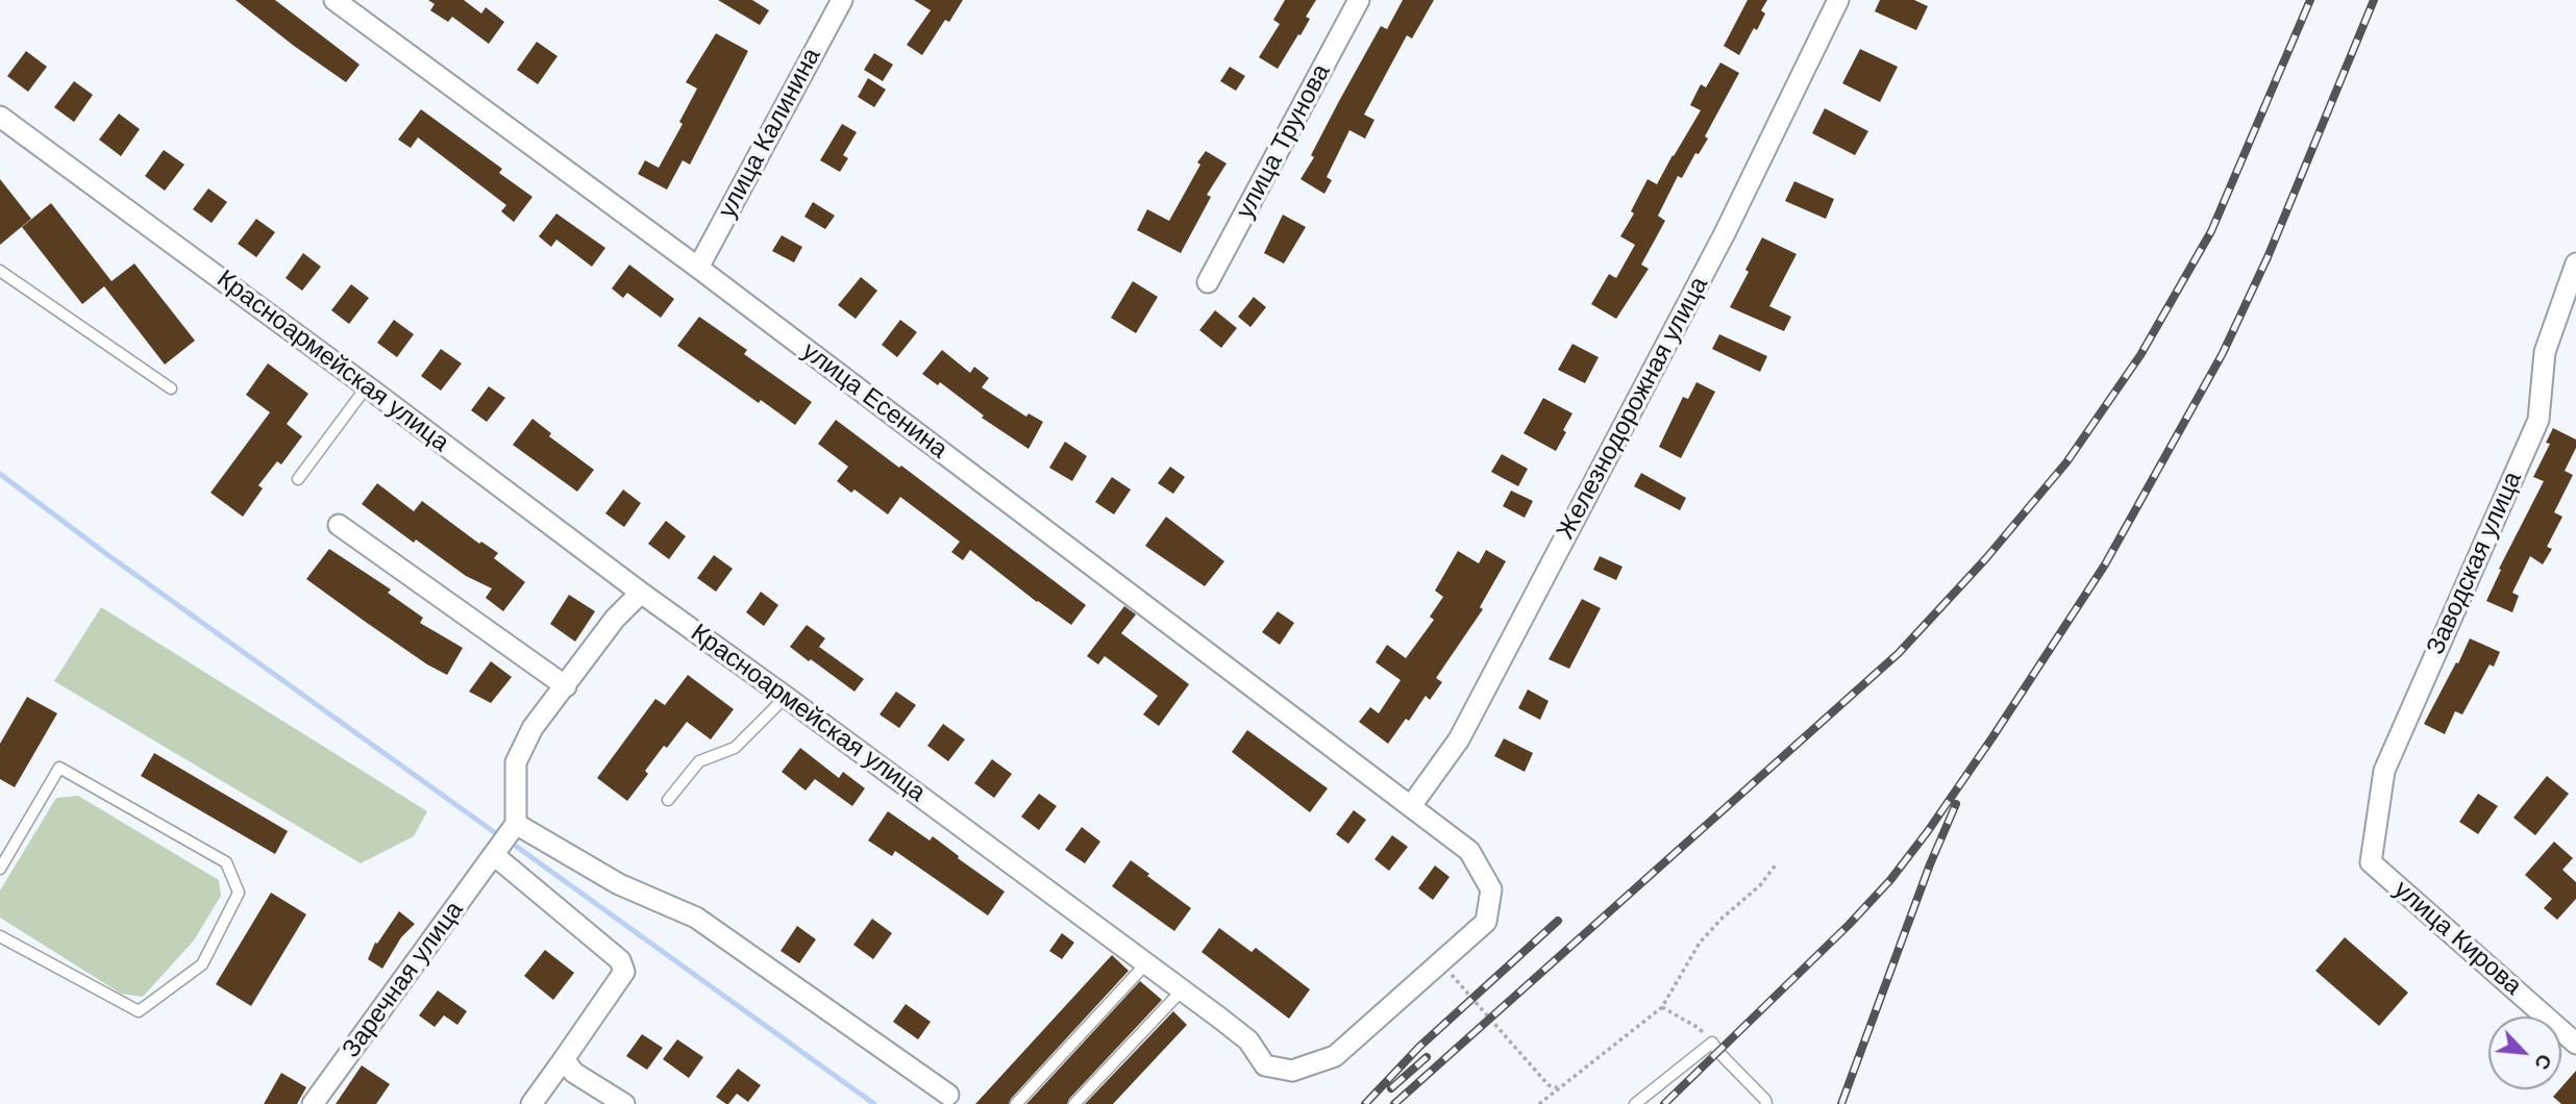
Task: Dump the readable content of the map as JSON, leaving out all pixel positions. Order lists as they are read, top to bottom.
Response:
{
  "streets": {
    "street": [
      "улица Калинина",
      "улица Трунова",
      "Красноармейская улица",
      "улица Есенина",
      "Железнодорожная улица",
      "Заводская улица",
      "улица Кирова",
      "Заречная улица"
    ]
  },
  "crossings": [
    ["улица Калинина", "улица Есенина"],
    ["Красноармейская улица", "улица Есенина"],
    ["Красноармейская улица", "Железнодорожная улица"],
    ["улица Есенина", "Железнодорожная улица"],
    ["Заводская улица", "улица Кирова"]
  ],
  "north": "bottom right"
}
